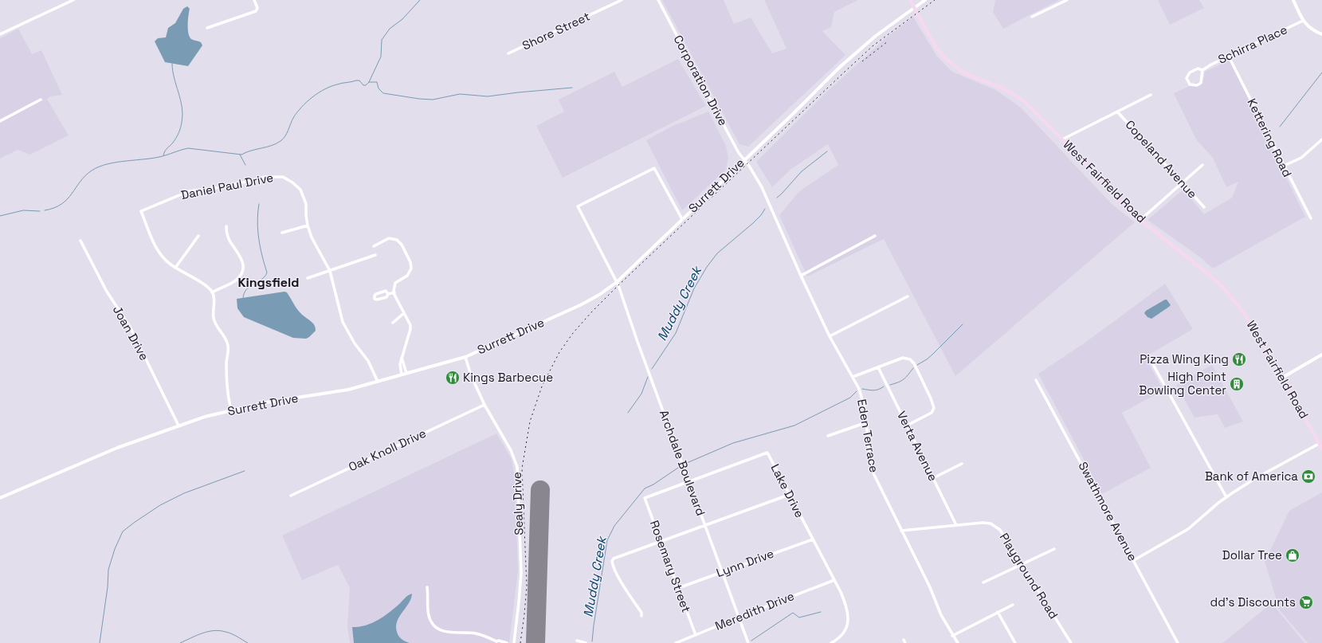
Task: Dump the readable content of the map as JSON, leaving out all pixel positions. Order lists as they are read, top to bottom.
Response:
{
  "streets": {
    "main road": ["West Fairfield Road"],
    "street": [
      "Shore Street",
      "Schirra Place",
      "Corporation Drive",
      "Kettering Road",
      "Copeland Avenue",
      "Surrett Drive",
      "Daniel Paul Drive",
      "Joan Drive",
      "Eden Terrace",
      "Verta Avenue",
      "Oak Knoll Drive",
      "Archdale Boulevard",
      "Lake Drive",
      "Sealy Drive",
      "Swathmore Avenue",
      "Lynn Drive",
      "Rosemary Street",
      "Playground Road",
      "Meredith Drive"
    ]
  },
  "crossings": [
    ["Schirra Place", "Kettering Road"],
    ["Corporation Drive", "Surrett Drive"],
    ["Corporation Drive", "Eden Terrace"],
    ["West Fairfield Road", "Surrett Drive"],
    ["Surrett Drive", "Daniel Paul Drive"],
    ["Surrett Drive", "Joan Drive"],
    ["Surrett Drive", "Eden Terrace"],
    ["Surrett Drive", "Archdale Boulevard"],
    ["Surrett Drive", "Sealy Drive"],
    ["Eden Terrace", "Playground Road"],
    ["Verta Avenue", "Playground Road"],
    ["Oak Knoll Drive", "Sealy Drive"],
    ["Archdale Boulevard", "Lake Drive"],
    ["Archdale Boulevard", "Lynn Drive"],
    ["Archdale Boulevard", "Meredith Drive"],
    ["Lake Drive", "Lynn Drive"],
    ["Lake Drive", "Rosemary Street"],
    ["Lake Drive", "Meredith Drive"],
    ["Lynn Drive", "Rosemary Street"],
    ["Rosemary Street", "Meredith Drive"]
  ],
  "districts": ["Kingsfield"],
  "water": ["Muddy Creek"],
  "places": {
    "restaurant": ["Pizza Wing King", "Kings Barbecue"],
    "building": ["High Point Bowling Center"],
    "bank": ["Bank of America"],
    "shop": ["Dollar Tree"],
    "supermarket": ["dd's Discounts"]
  }
}
